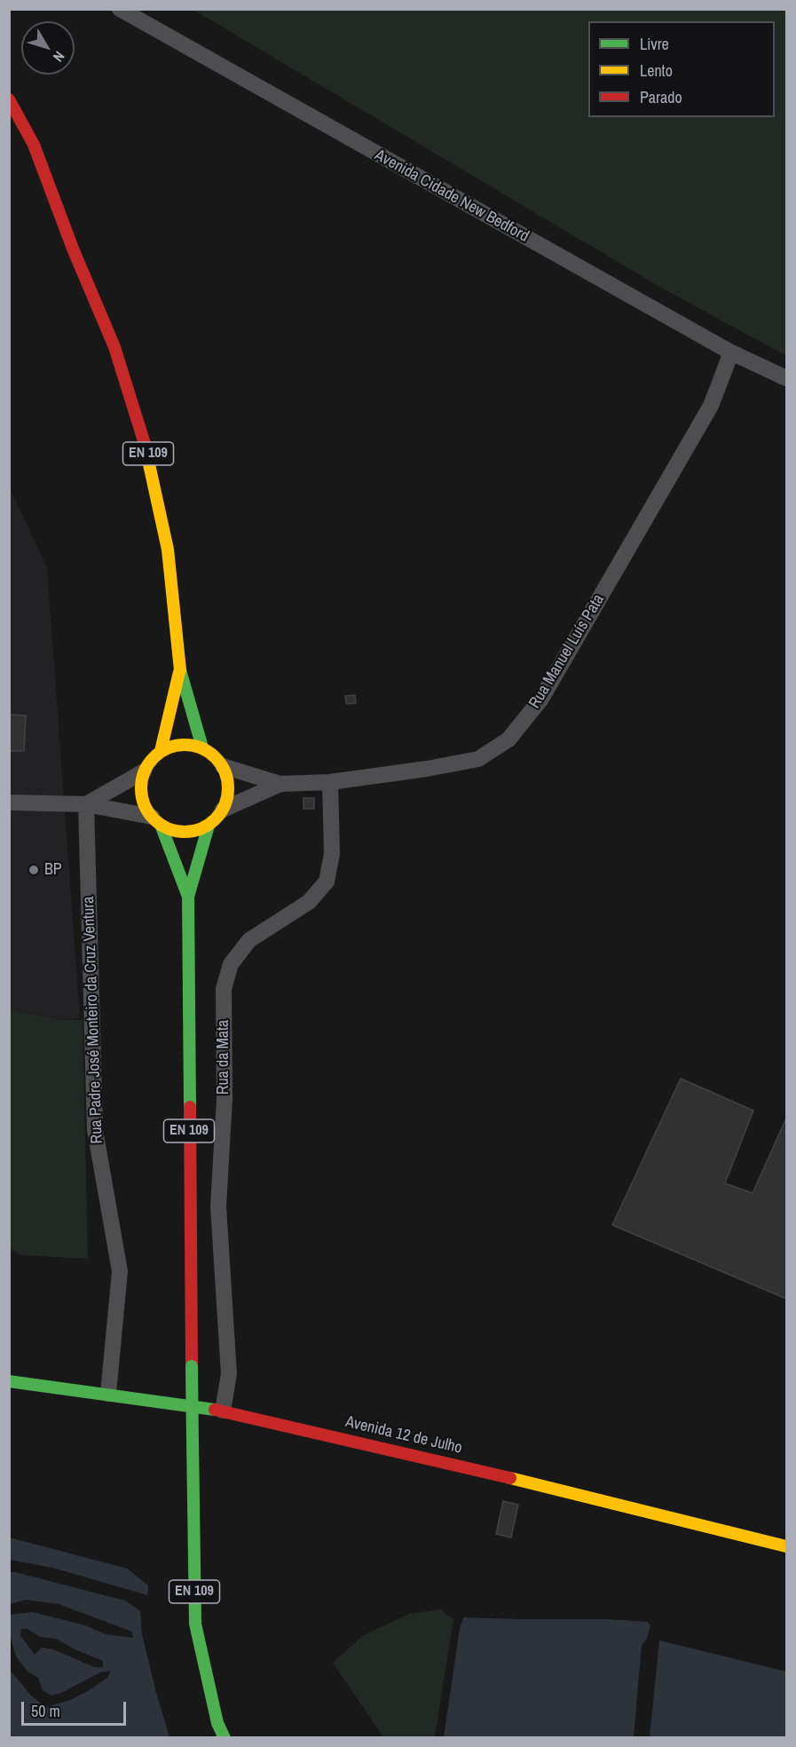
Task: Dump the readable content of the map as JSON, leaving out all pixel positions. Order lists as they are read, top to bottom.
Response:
{
  "streets": {
    "main road": ["EN 109", "Avenida 12 de Julho"],
    "street": [
      "Avenida Cidade New Bedford",
      "Rua Manuel Luís Pata",
      "Rua Padre José Monteiro da Cruz Ventura",
      "Rua da Mata"
    ]
  },
  "crossings": [
    ["Avenida Cidade New Bedford", "Rua Manuel Luís Pata"],
    ["Rua Manuel Luís Pata", "Rua da Mata"],
    ["Rua Padre José Monteiro da Cruz Ventura", "Avenida 12 de Julho"],
    ["Rua da Mata", "Avenida 12 de Julho"]
  ],
  "places": ["BP"],
  "legend": ["Livre", "Lento", "Parado"],
  "scale_bar": "50 m",
  "north": "bottom right"
}
